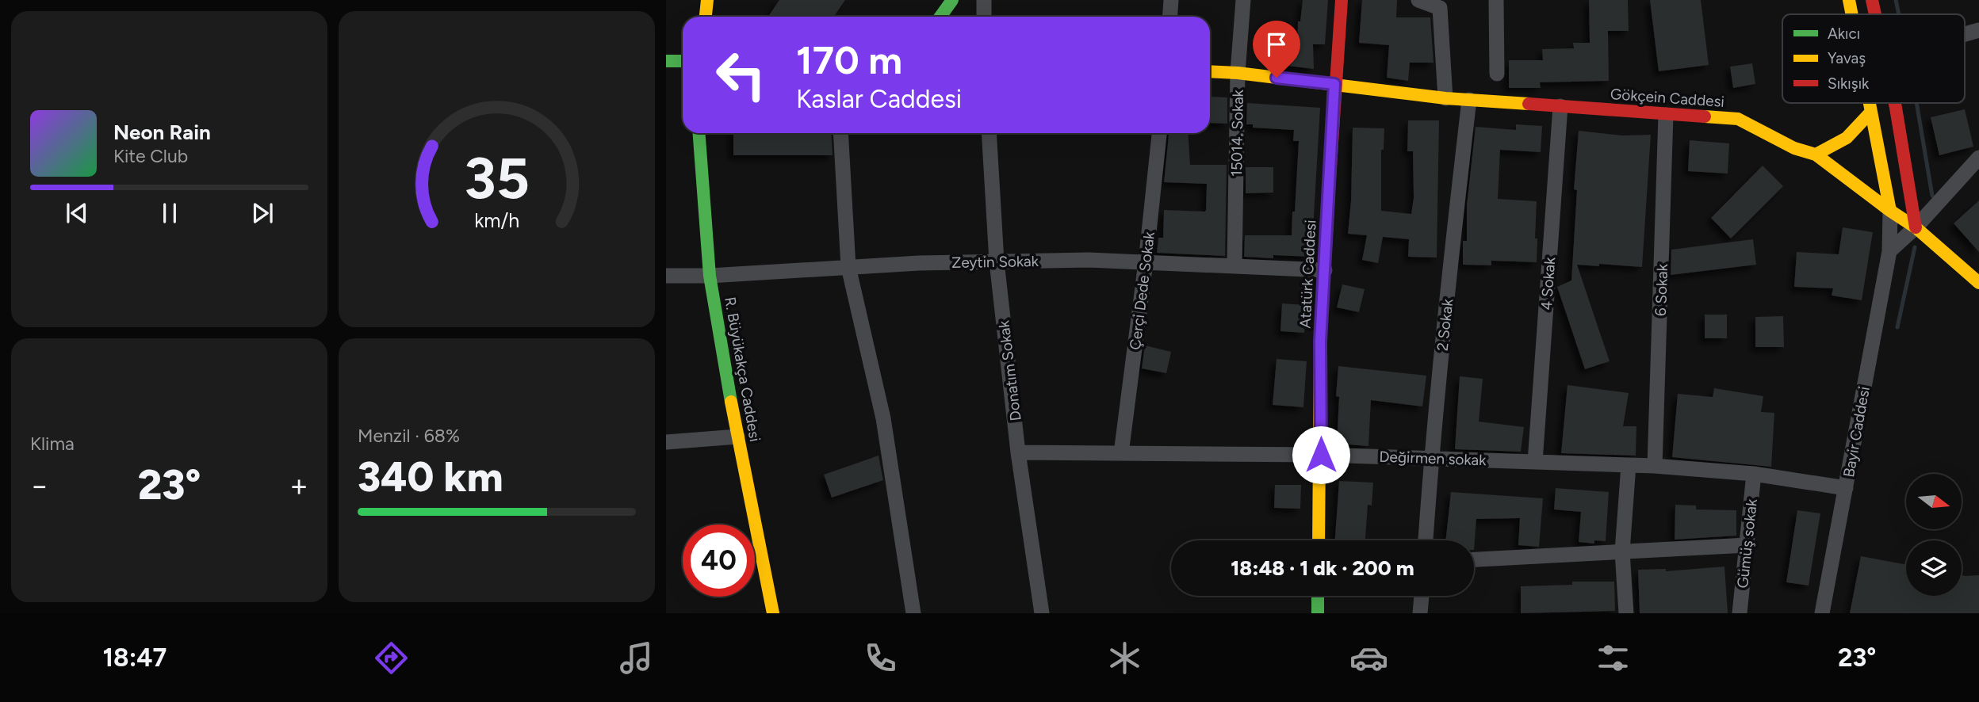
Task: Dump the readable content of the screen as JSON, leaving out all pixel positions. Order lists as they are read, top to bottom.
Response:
{
  "streets": {
    "street": [
      "Gökçein Caddesi",
      "15014. Sokak",
      "Zeytin Sokak",
      "Atatürk Caddesi",
      "4 Sokak",
      "6 Sokak",
      "Çerçi Dede Sokak",
      "2 Sokak",
      "R. Büyükakça Caddesi",
      "Donatım Sokak",
      "Bayir Caddesi",
      "Değirmen sokak",
      "Gümüş sokak"
    ]
  },
  "crossings": [
    ["Gökçein Caddesi", "15014. Sokak"],
    ["Gökçein Caddesi", "Atatürk Caddesi"],
    ["Gökçein Caddesi", "4 Sokak"],
    ["Gökçein Caddesi", "6 Sokak"],
    ["Gökçein Caddesi", "2 Sokak"],
    ["Gökçein Caddesi", "Bayir Caddesi"],
    ["15014. Sokak", "Zeytin Sokak"],
    ["Zeytin Sokak", "Atatürk Caddesi"],
    ["Zeytin Sokak", "Çerçi Dede Sokak"],
    ["Zeytin Sokak", "R. Büyükakça Caddesi"],
    ["Zeytin Sokak", "Donatım Sokak"],
    ["Atatürk Caddesi", "Değirmen sokak"],
    ["4 Sokak", "Değirmen sokak"],
    ["6 Sokak", "Değirmen sokak"],
    ["Çerçi Dede Sokak", "Değirmen sokak"],
    ["2 Sokak", "Değirmen sokak"],
    ["Donatım Sokak", "Değirmen sokak"],
    ["Bayir Caddesi", "Değirmen sokak"],
    ["Değirmen sokak", "Gümüş sokak"]
  ],
  "legend": ["Akıcı", "Yavaş", "Sıkışık"],
  "north": "right",
  "page": {
    "turn": ["170 m", "Kaslar Caddesi"],
    "song": ["Neon Rain", "Kite Club"],
    "tile": [
      "Klima",
      ["Menzil · 68%", "340 km"]
    ],
    "heat": ["−", "23°", "+"],
    "limit": "40",
    "trip": "18:48 · 1 dk · 200 m",
    "tabs": ["18:47", "23°"],
    "gauge": ["35", "km/h"]
  }
}
